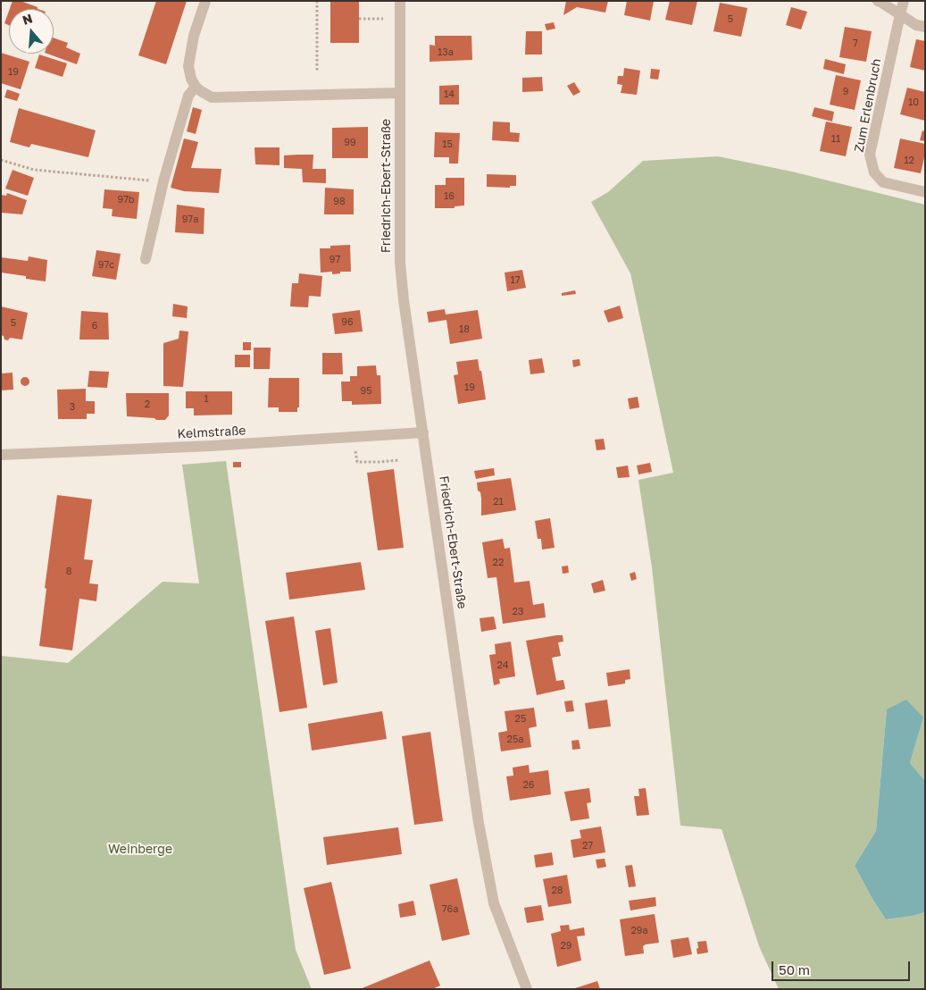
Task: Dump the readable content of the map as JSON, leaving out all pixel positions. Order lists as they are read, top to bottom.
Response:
{
  "streets": {
    "street": ["Zum Erlenbruch", "Friedrich-Ebert-Straße", "Kelmstraße"]
  },
  "crossings": [
    ["Friedrich-Ebert-Straße", "Kelmstraße"]
  ],
  "parks": ["Weinberge"],
  "house_numbers": [
    "5",
    "7",
    "13a",
    "19",
    "9",
    "14",
    "10",
    "11",
    "99",
    "15",
    "12",
    "16",
    "97b",
    "98",
    "97a",
    "97",
    "97c",
    "17",
    "96",
    "5",
    "6",
    "18",
    "19",
    "95",
    "1",
    "2",
    "3",
    "21",
    "22",
    "8",
    "23",
    "24",
    "25",
    "25a",
    "26",
    "27",
    "28",
    "76a",
    "29a",
    "29"
  ],
  "scale_bar": "50 m",
  "north": "top"
}
